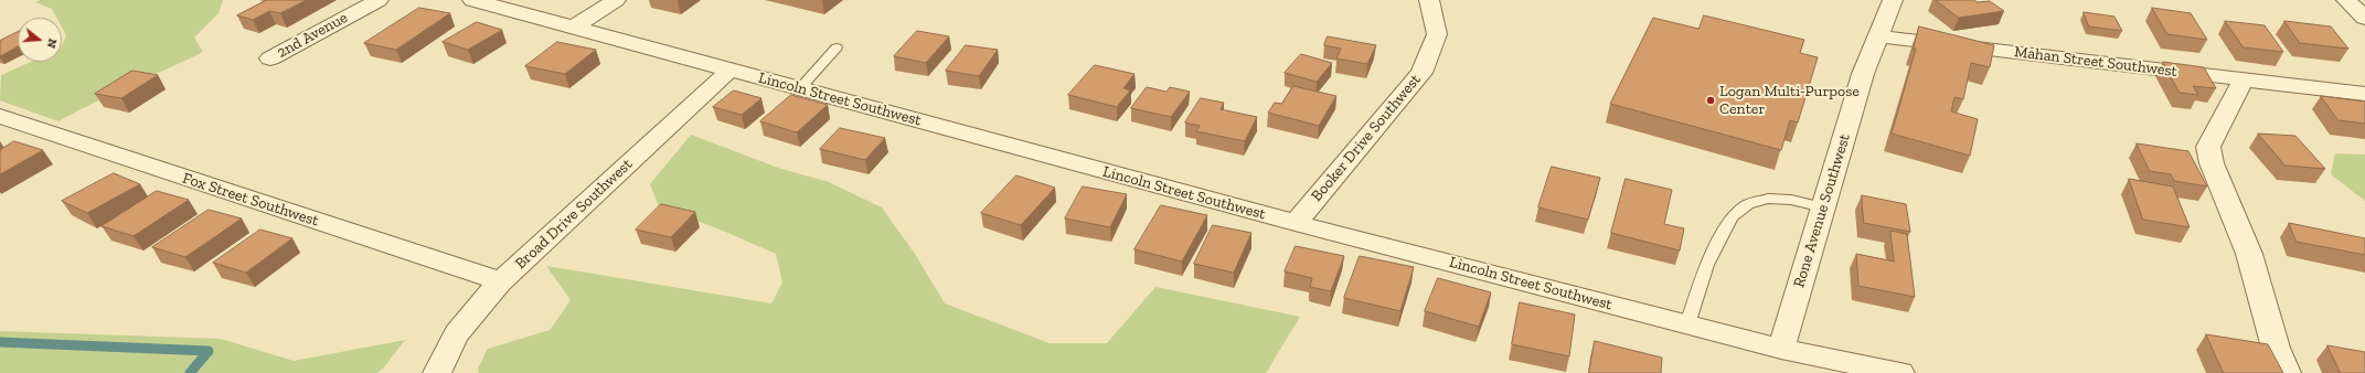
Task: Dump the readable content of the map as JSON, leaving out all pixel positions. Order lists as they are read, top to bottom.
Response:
{
  "streets": {
    "street": [
      "2nd Avenue",
      "Mahan Street Southwest",
      "Lincoln Street Southwest",
      "Booker Drive Southwest",
      "Fox Street Southwest",
      "Rone Avenue Southwest",
      "Broad Drive Southwest"
    ]
  },
  "crossings": [
    ["Mahan Street Southwest", "Rone Avenue Southwest"],
    ["Lincoln Street Southwest", "Booker Drive Southwest"],
    ["Lincoln Street Southwest", "Rone Avenue Southwest"],
    ["Lincoln Street Southwest", "Broad Drive Southwest"],
    ["Fox Street Southwest", "Broad Drive Southwest"]
  ],
  "places": ["Logan Multi-Purpose Center"],
  "north": "right"
}
